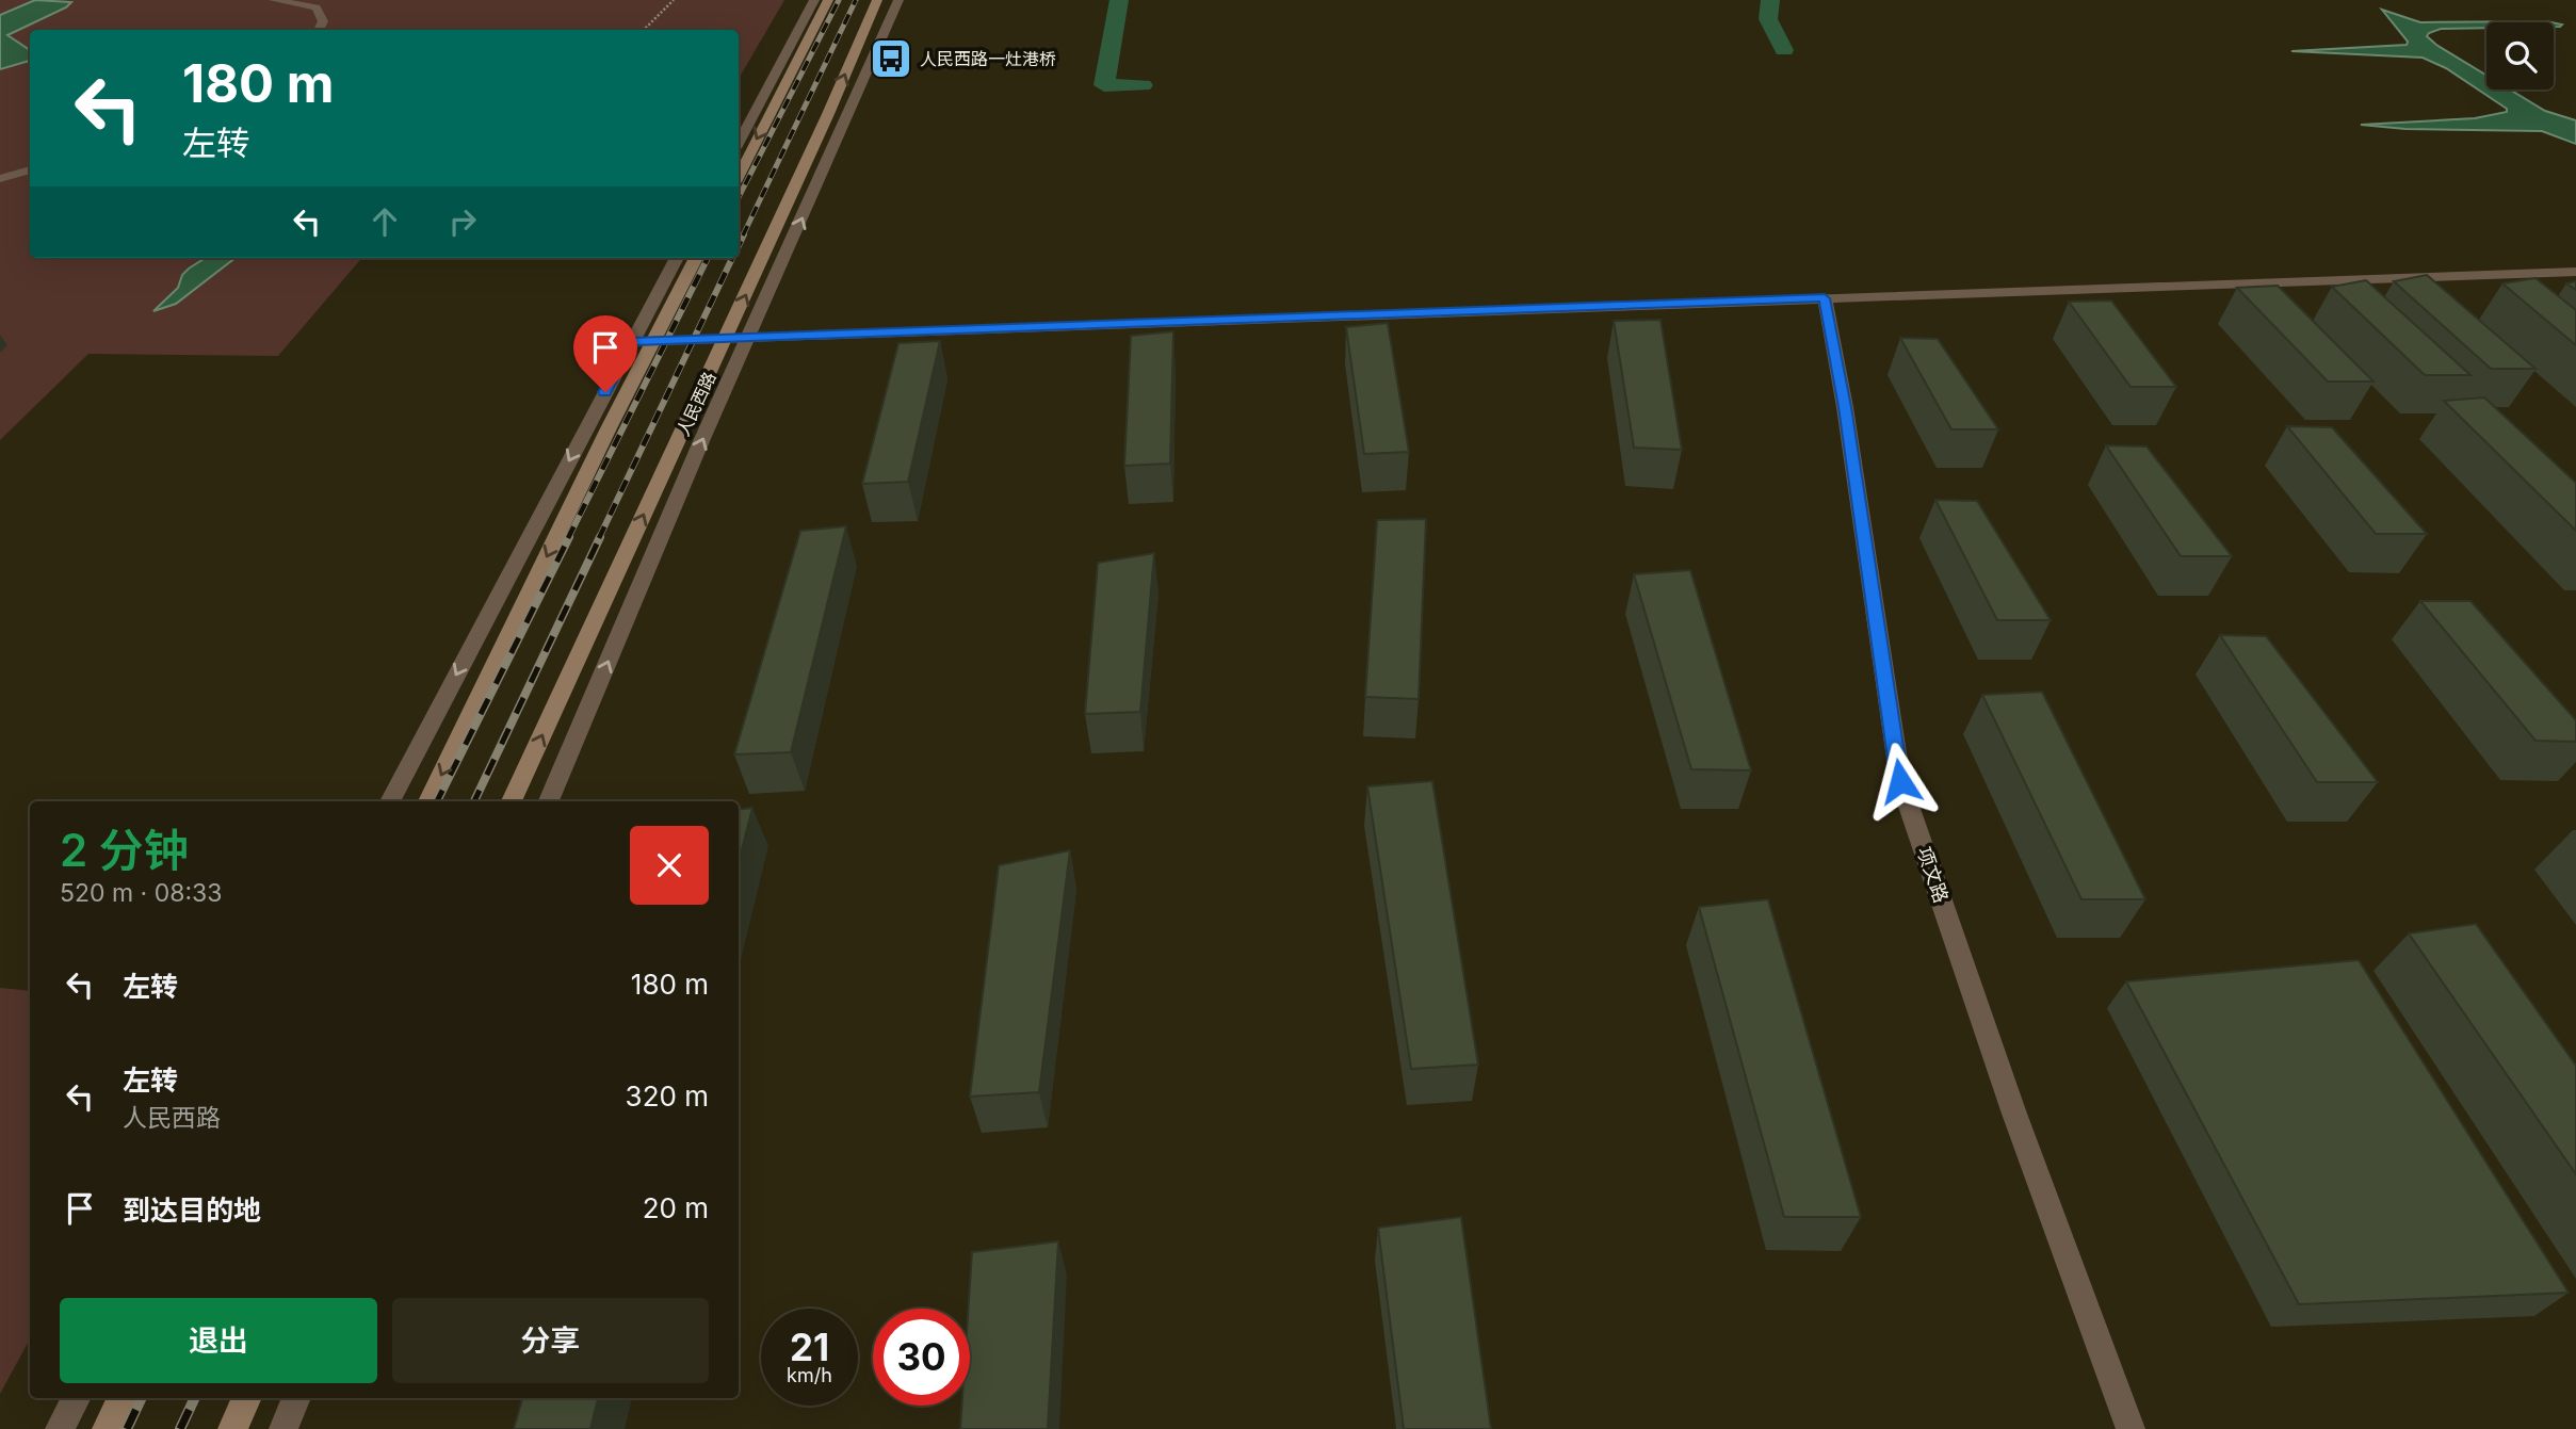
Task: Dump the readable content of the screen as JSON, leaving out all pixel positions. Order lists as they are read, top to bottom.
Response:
{
  "streets": {
    "main road": ["人民西路"],
    "street": ["项文路"]
  },
  "places": {
    "bus stop": ["人民西路一灶港桥"]
  },
  "page": {
    "turn": ["180 m", "左转"],
    "heading": ["2 分钟", "520 m · 08:33"],
    "list": [
      {
        "name": "左转",
        "value": "180 m"
      },
      {
        "name": "左转",
        "note": "人民西路",
        "value": "320 m"
      },
      {
        "name": "到达目的地",
        "value": "20 m"
      }
    ],
    "buttons": ["退出", "分享"],
    "speed": "21 km/h",
    "limit": "30"
  }
}
